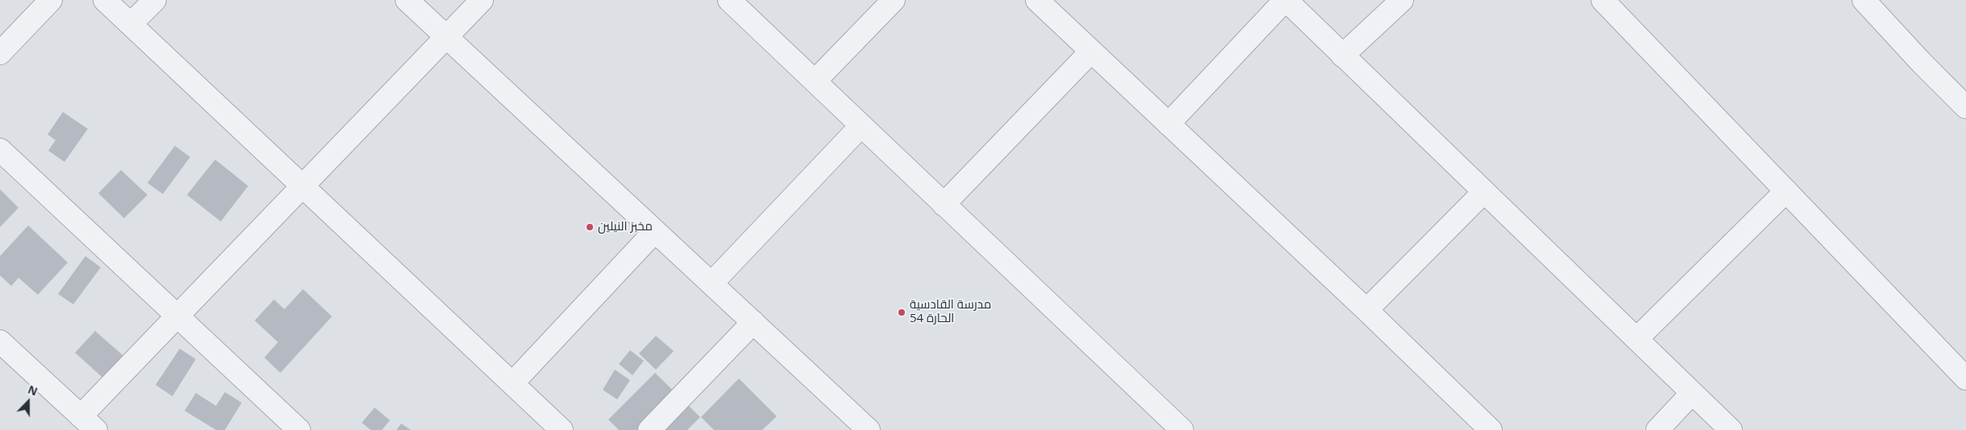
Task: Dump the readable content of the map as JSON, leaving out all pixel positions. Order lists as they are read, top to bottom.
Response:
{
  "places": ["مخبز النيلين", "مدرسة القادسية الحارة 54"],
  "north": "top"
}
